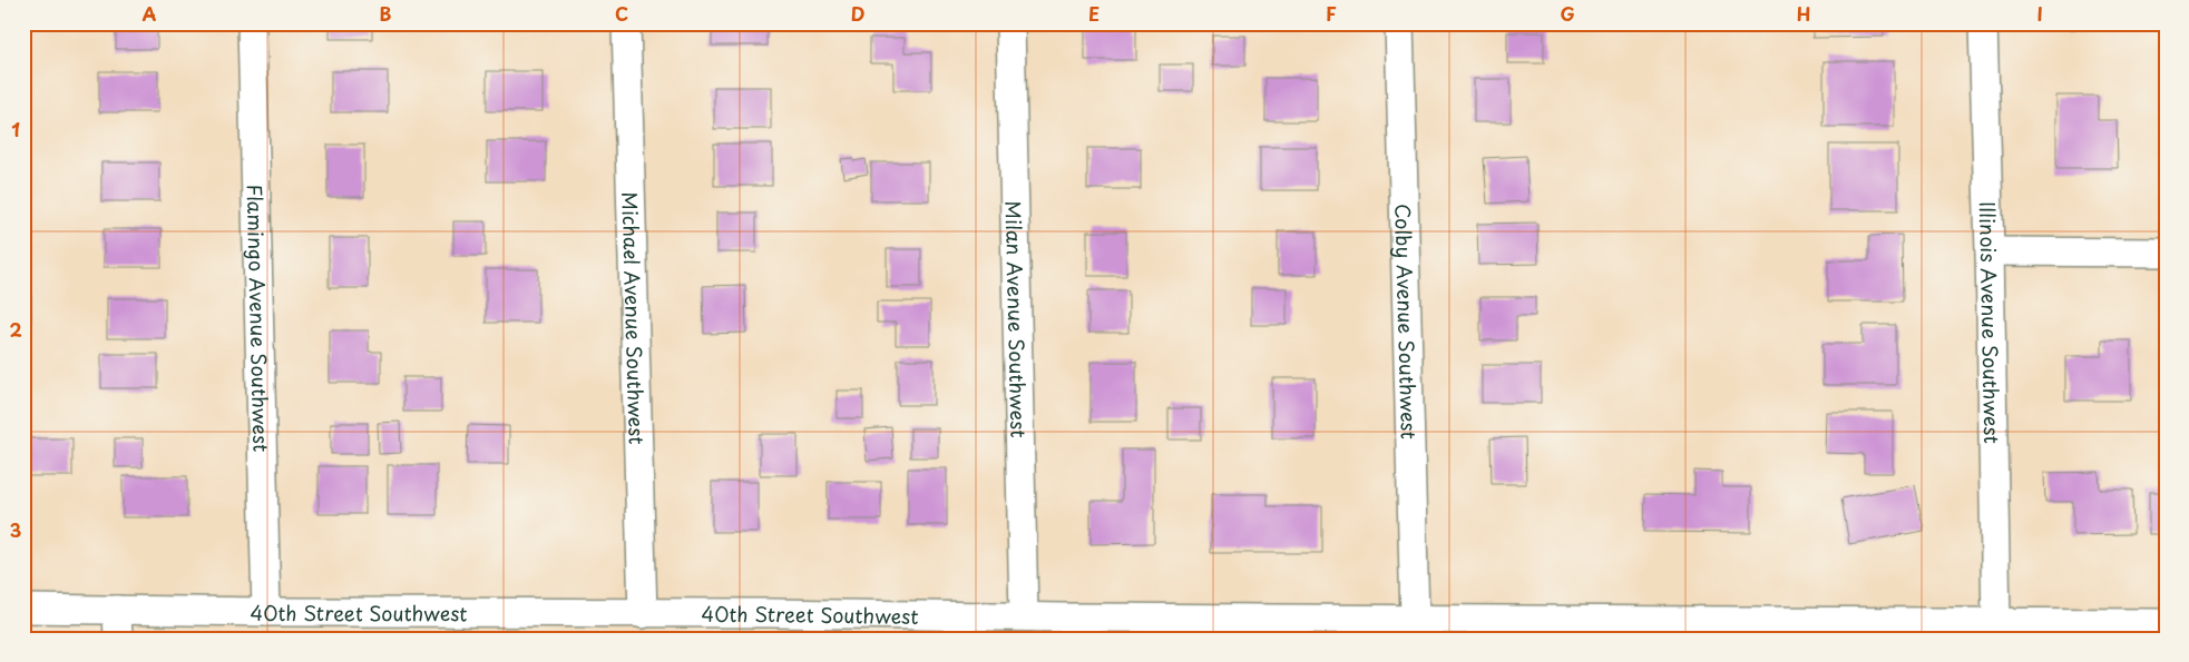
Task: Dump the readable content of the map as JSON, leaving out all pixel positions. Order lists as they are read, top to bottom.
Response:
{
  "streets": {
    "street": [
      "Flamingo Avenue Southwest",
      "Michael Avenue Southwest",
      "Milan Avenue Southwest",
      "Colby Avenue Southwest",
      "Illinois Avenue Southwest",
      "40th Street Southwest"
    ]
  },
  "crossings": [
    ["Flamingo Avenue Southwest", "40th Street Southwest"],
    ["Michael Avenue Southwest", "40th Street Southwest"],
    ["Milan Avenue Southwest", "40th Street Southwest"],
    ["Colby Avenue Southwest", "40th Street Southwest"],
    ["Illinois Avenue Southwest", "40th Street Southwest"]
  ],
  "grid": {
    "columns": [
      "A",
      "B",
      "C",
      "D",
      "E",
      "F",
      "G",
      "H",
      "I"
    ],
    "rows": ["1", "2", "3"]
  }
}
